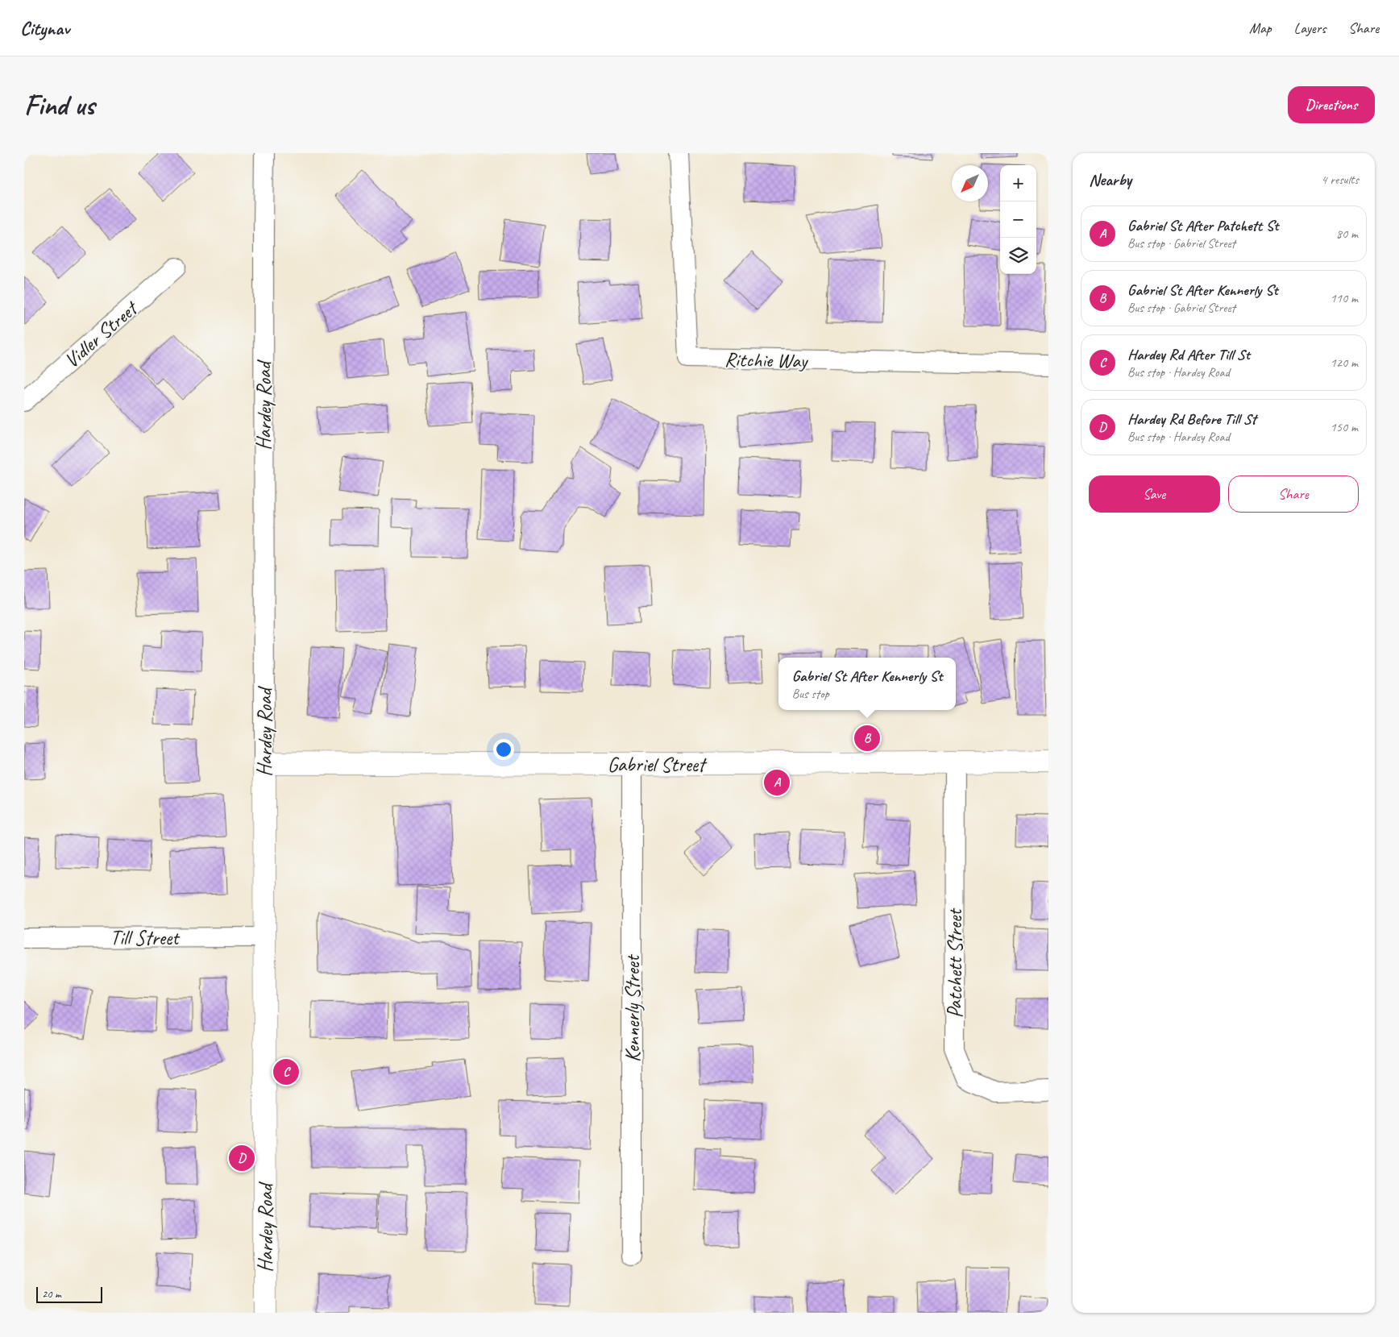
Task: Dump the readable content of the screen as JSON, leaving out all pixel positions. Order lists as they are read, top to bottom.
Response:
{
  "streets": {
    "street": [
      "Vidler Street",
      "Ritchie Way",
      "Hardey Road",
      "Gabriel Street",
      "Till Street",
      "Patchett Street",
      "Kennerly Street"
    ]
  },
  "crossings": [
    ["Hardey Road", "Gabriel Street"],
    ["Hardey Road", "Till Street"],
    ["Gabriel Street", "Patchett Street"],
    ["Gabriel Street", "Kennerly Street"]
  ],
  "scale_bar": "20 m",
  "north": "bottom left",
  "page": {
    "header": "Citynav",
    "nav": ["Map", "Layers", "Share"],
    "buttons": [
      "Directions",
      ["Save", "Share"]
    ],
    "title": "Find us",
    "heading": ["Nearby", "4 results"],
    "map_buttons": ["+", "−"],
    "list": [
      {
        "mark": "A",
        "name": "Gabriel St After Patchett St",
        "note": "Bus stop · Gabriel Street",
        "value": "80 m"
      },
      {
        "mark": "B",
        "name": "Gabriel St After Kennerly St",
        "note": "Bus stop · Gabriel Street",
        "value": "110 m"
      },
      {
        "mark": "C",
        "name": "Hardey Rd After Till St",
        "note": "Bus stop · Hardey Road",
        "value": "120 m"
      },
      {
        "mark": "D",
        "name": "Hardey Rd Before Till St",
        "note": "Bus stop · Hardey Road",
        "value": "150 m"
      }
    ],
    "popup": ["Gabriel St After Kennerly St", "Bus stop"],
    "pins": [
      "B",
      "A",
      "C",
      "D"
    ],
    "scale": "20 m"
  }
}
